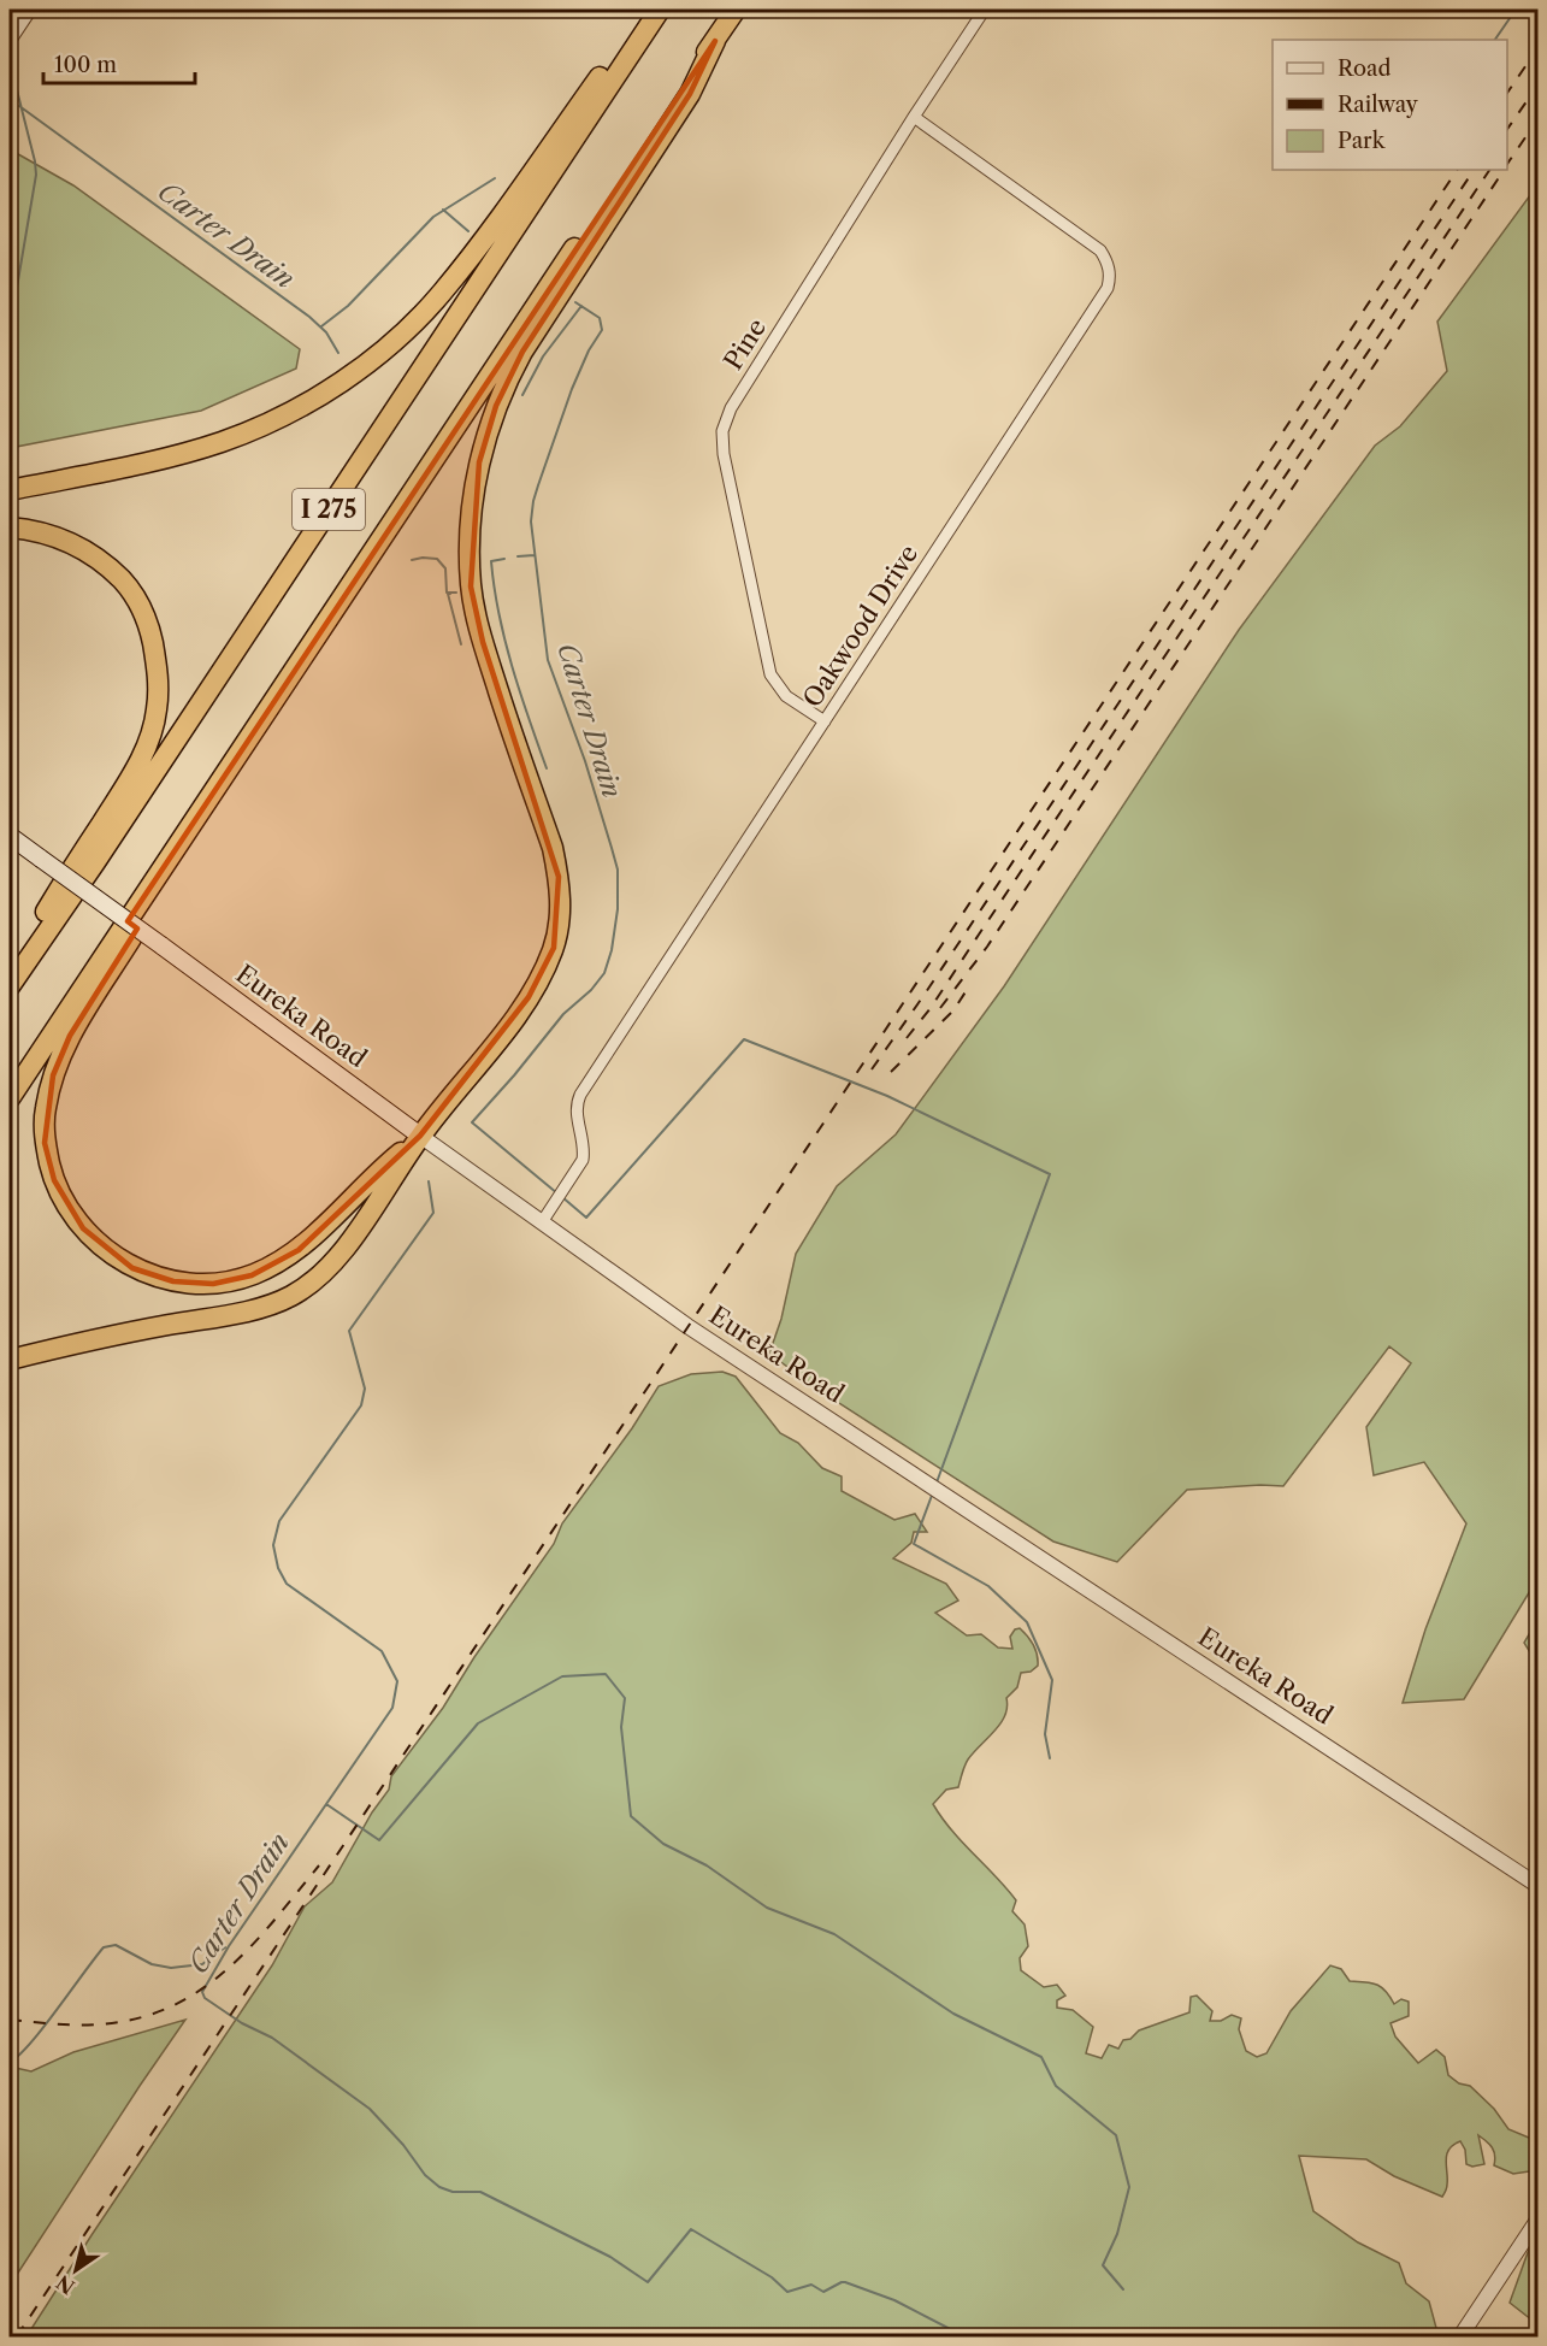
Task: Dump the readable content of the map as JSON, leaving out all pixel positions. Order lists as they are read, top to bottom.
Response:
{
  "streets": {
    "highway": ["I 275"],
    "main road": ["Eureka Road"],
    "street": ["Pine", "Oakwood Drive"]
  },
  "crossings": [
    ["Pine", "Oakwood Drive"],
    ["Oakwood Drive", "Eureka Road"]
  ],
  "water": ["Carter Drain"],
  "legend": ["Road", "Railway", "Park"],
  "scale_bar": "100 m",
  "north": "bottom left"
}
